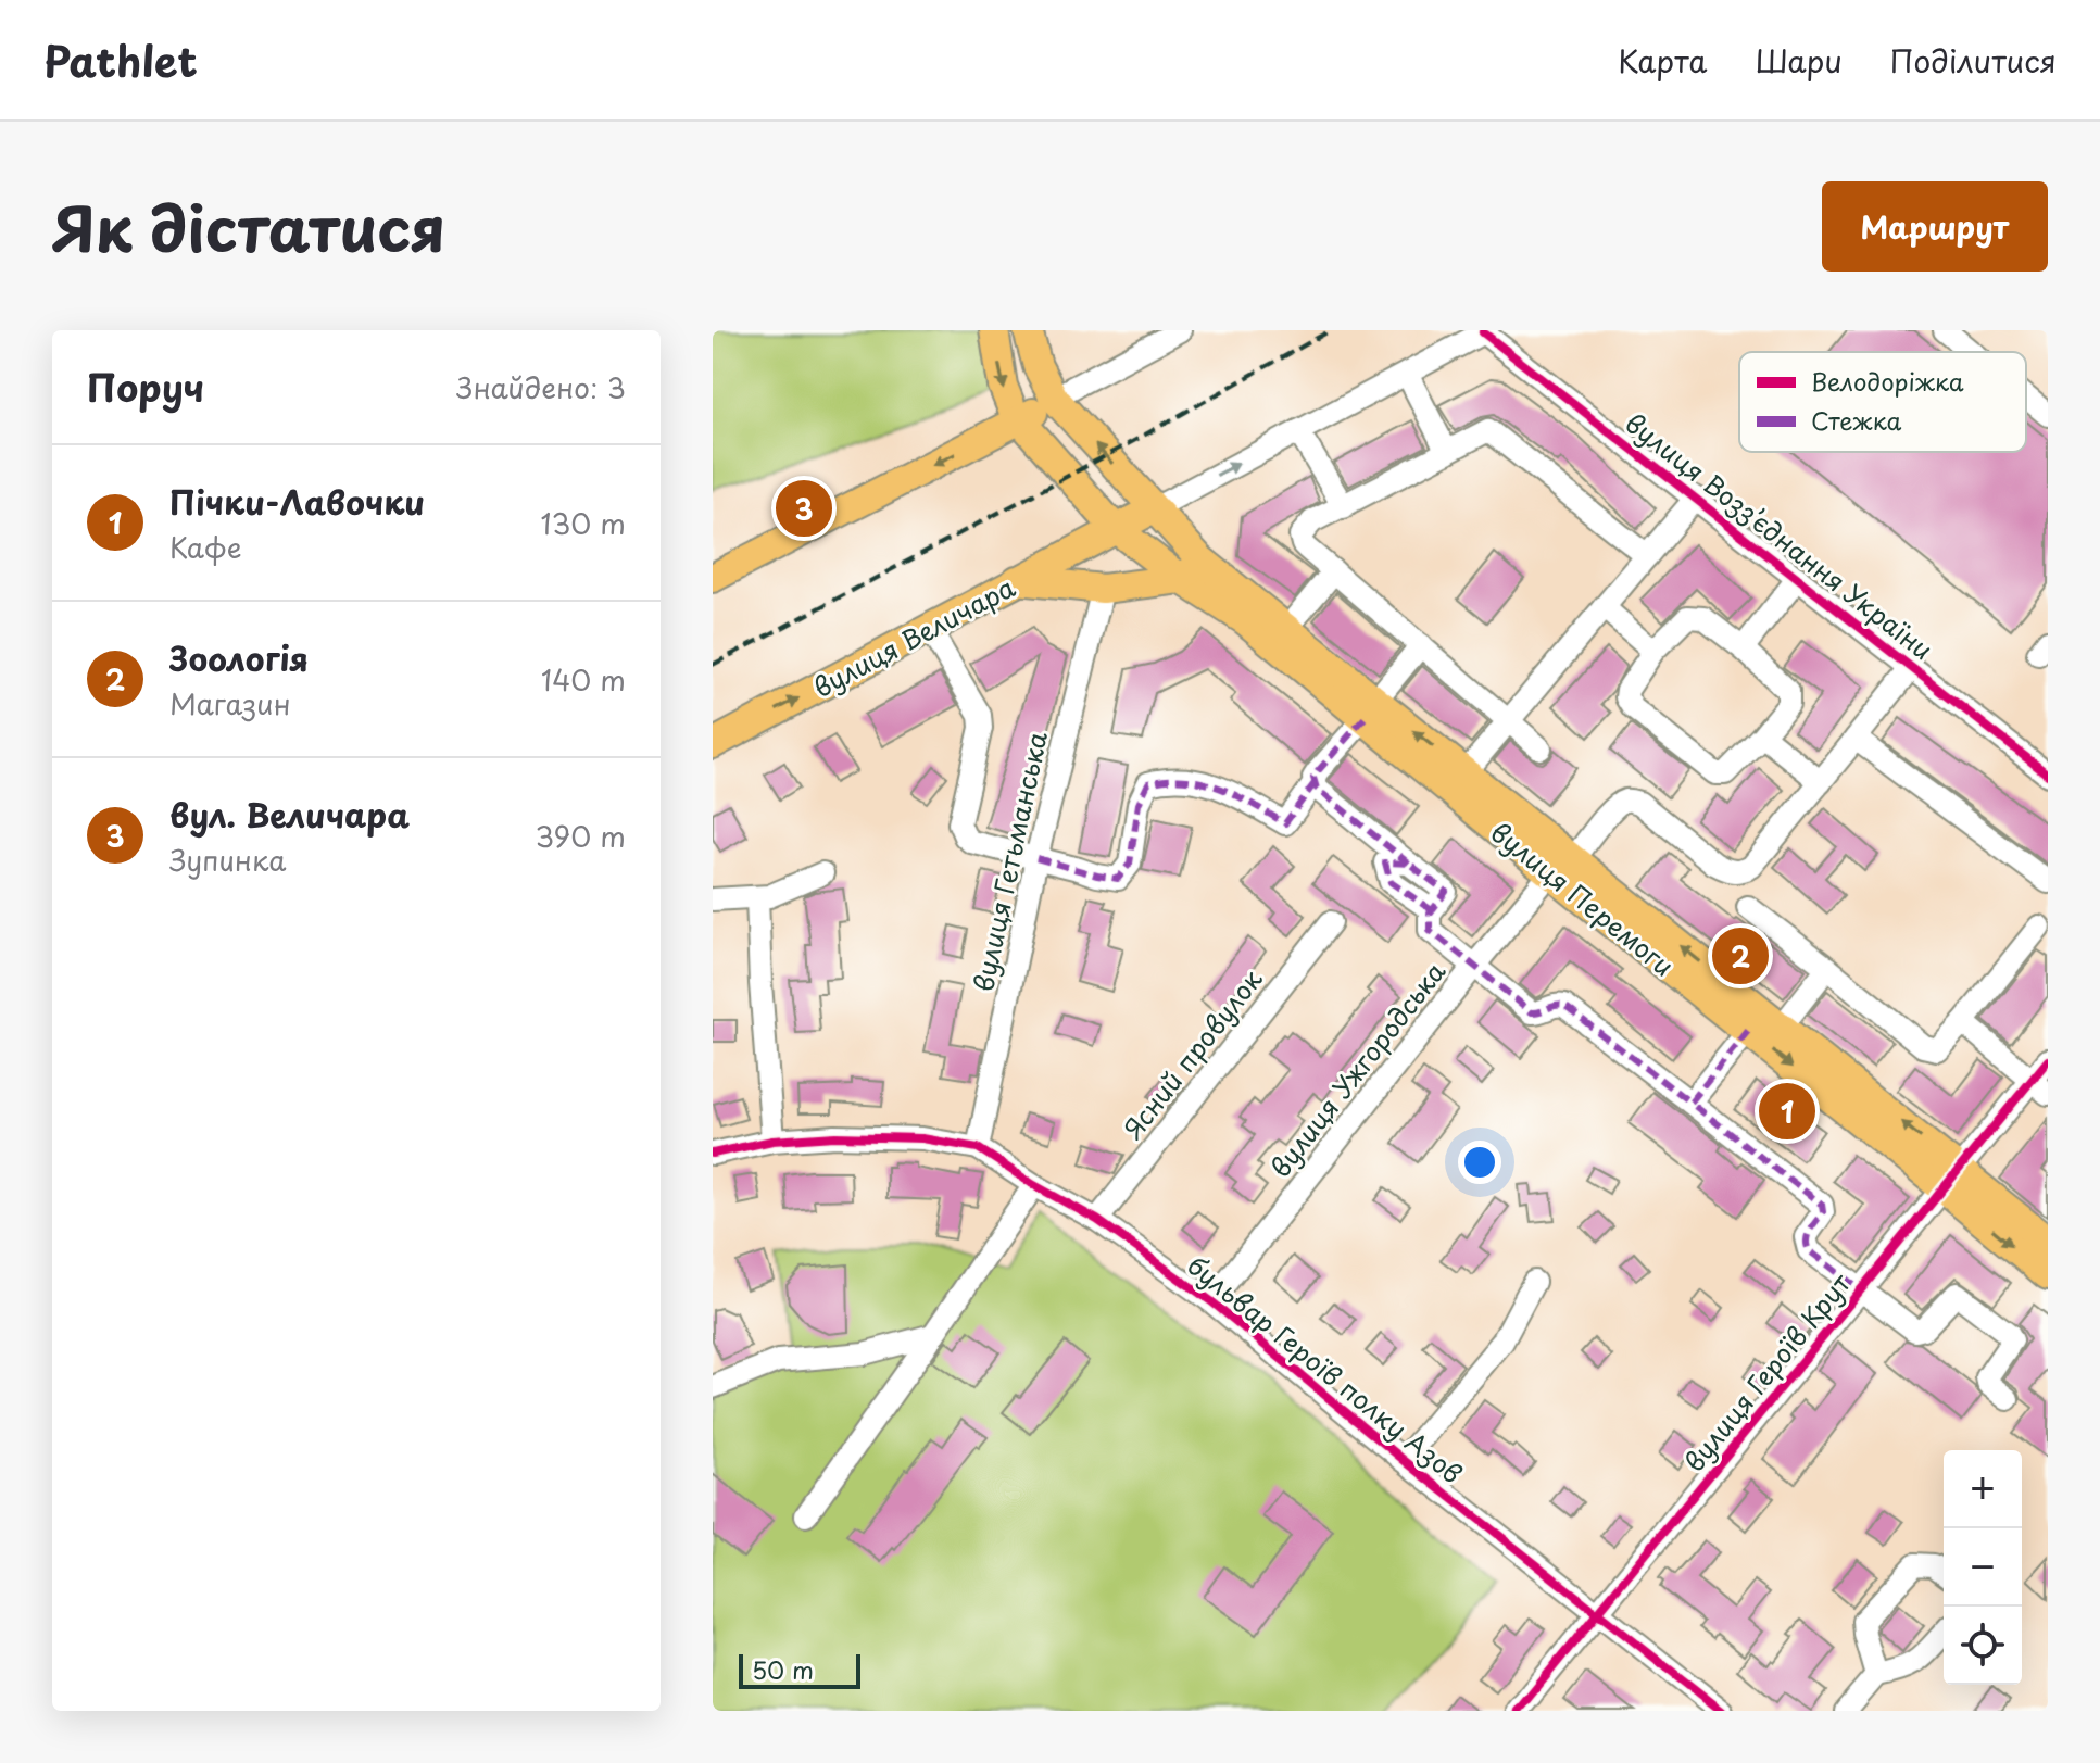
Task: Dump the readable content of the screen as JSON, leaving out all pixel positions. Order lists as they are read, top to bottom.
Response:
{
  "streets": {
    "main road": ["вулиця Величара", "вулиця Перемоги"],
    "street": [
      "вулиця Воззʼєднання України",
      "вулиця Гетьманська",
      "Ясний провулок",
      "вулиця Ужгородська",
      "бульвар Героїв полку Азов",
      "вулиця Героїв Крут"
    ]
  },
  "crossings": [
    ["вулиця Величара", "вулиця Перемоги"],
    ["вулиця Гетьманська", "бульвар Героїв полку Азов"],
    ["вулиця Перемоги", "вулиця Ужгородська"],
    ["вулиця Перемоги", "вулиця Героїв Крут"],
    ["Ясний провулок", "бульвар Героїв полку Азов"],
    ["вулиця Ужгородська", "бульвар Героїв полку Азов"],
    ["бульвар Героїв полку Азов", "вулиця Героїв Крут"]
  ],
  "legend": ["Велодоріжка", "Стежка"],
  "scale_bar": "50 m",
  "page": {
    "header": "Pathlet",
    "nav": ["Карта", "Шари", "Поділитися"],
    "title": "Як дістатися",
    "buttons": "Маршрут",
    "heading": ["Поруч", "Знайдено: 3"],
    "list": [
      {
        "mark": "1",
        "name": "Пічки-Лавочки",
        "note": "Кафе",
        "value": "130 m"
      },
      {
        "mark": "2",
        "name": "Зоологія",
        "note": "Магазин",
        "value": "140 m"
      },
      {
        "mark": "3",
        "name": "вул. Величара",
        "note": "Зупинка",
        "value": "390 m"
      }
    ],
    "pins": ["3", "2", "1"],
    "map_buttons": ["+", "−"],
    "scale": "50 m"
  }
}
